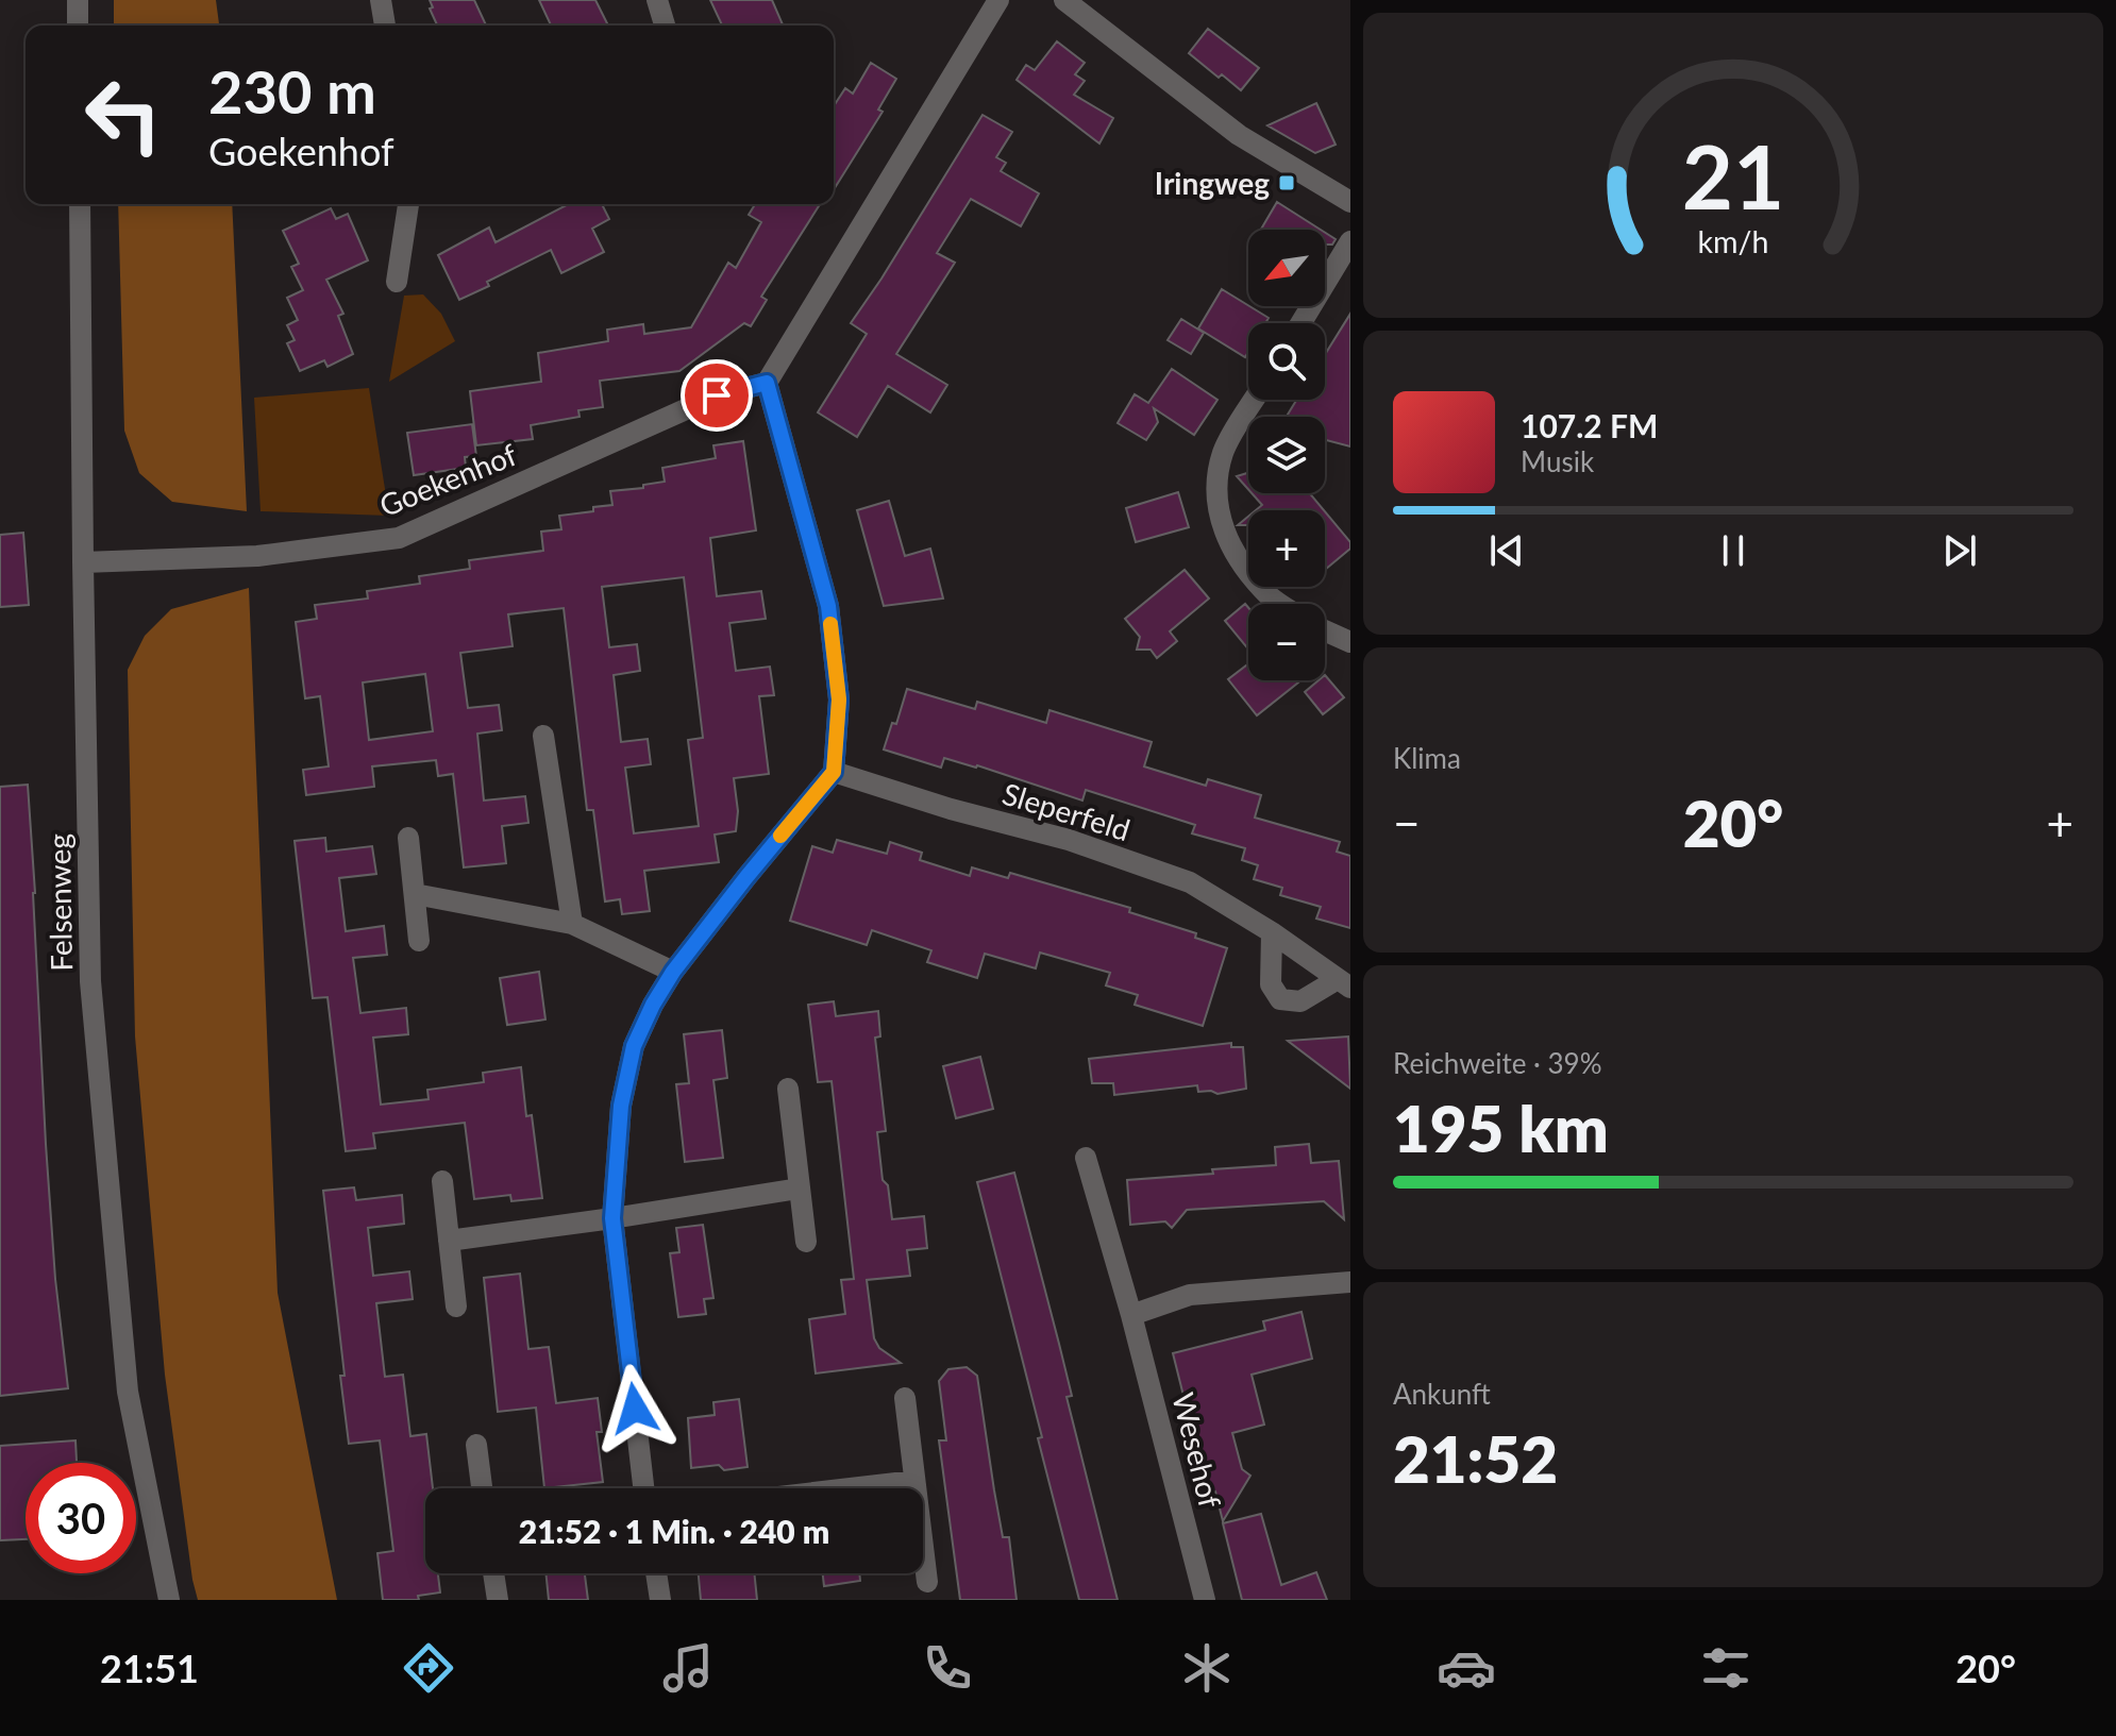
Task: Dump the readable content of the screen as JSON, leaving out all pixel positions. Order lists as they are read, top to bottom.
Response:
{
  "streets": {
    "street": [
      "Goekenhof",
      "Sleperfeld",
      "Felsenweg",
      "Wesehof"
    ]
  },
  "crossings": [
    ["Goekenhof", "Felsenweg"]
  ],
  "places": {
    "transit": ["Iringweg"]
  },
  "north": "bottom left",
  "page": {
    "turn": ["230 m", "Goekenhof"],
    "map_buttons": ["+", "−"],
    "song": ["107.2 FM", "Musik"],
    "tile": [
      "Klima",
      ["Reichweite · 39%", "195 km"],
      ["Ankunft", "21:52"]
    ],
    "heat": ["−", "20°", "+"],
    "limit": "30",
    "trip": "21:52 · 1 Min. · 240 m",
    "tabs": ["21:51", "20°"],
    "gauge": ["21", "km/h"]
  }
}
